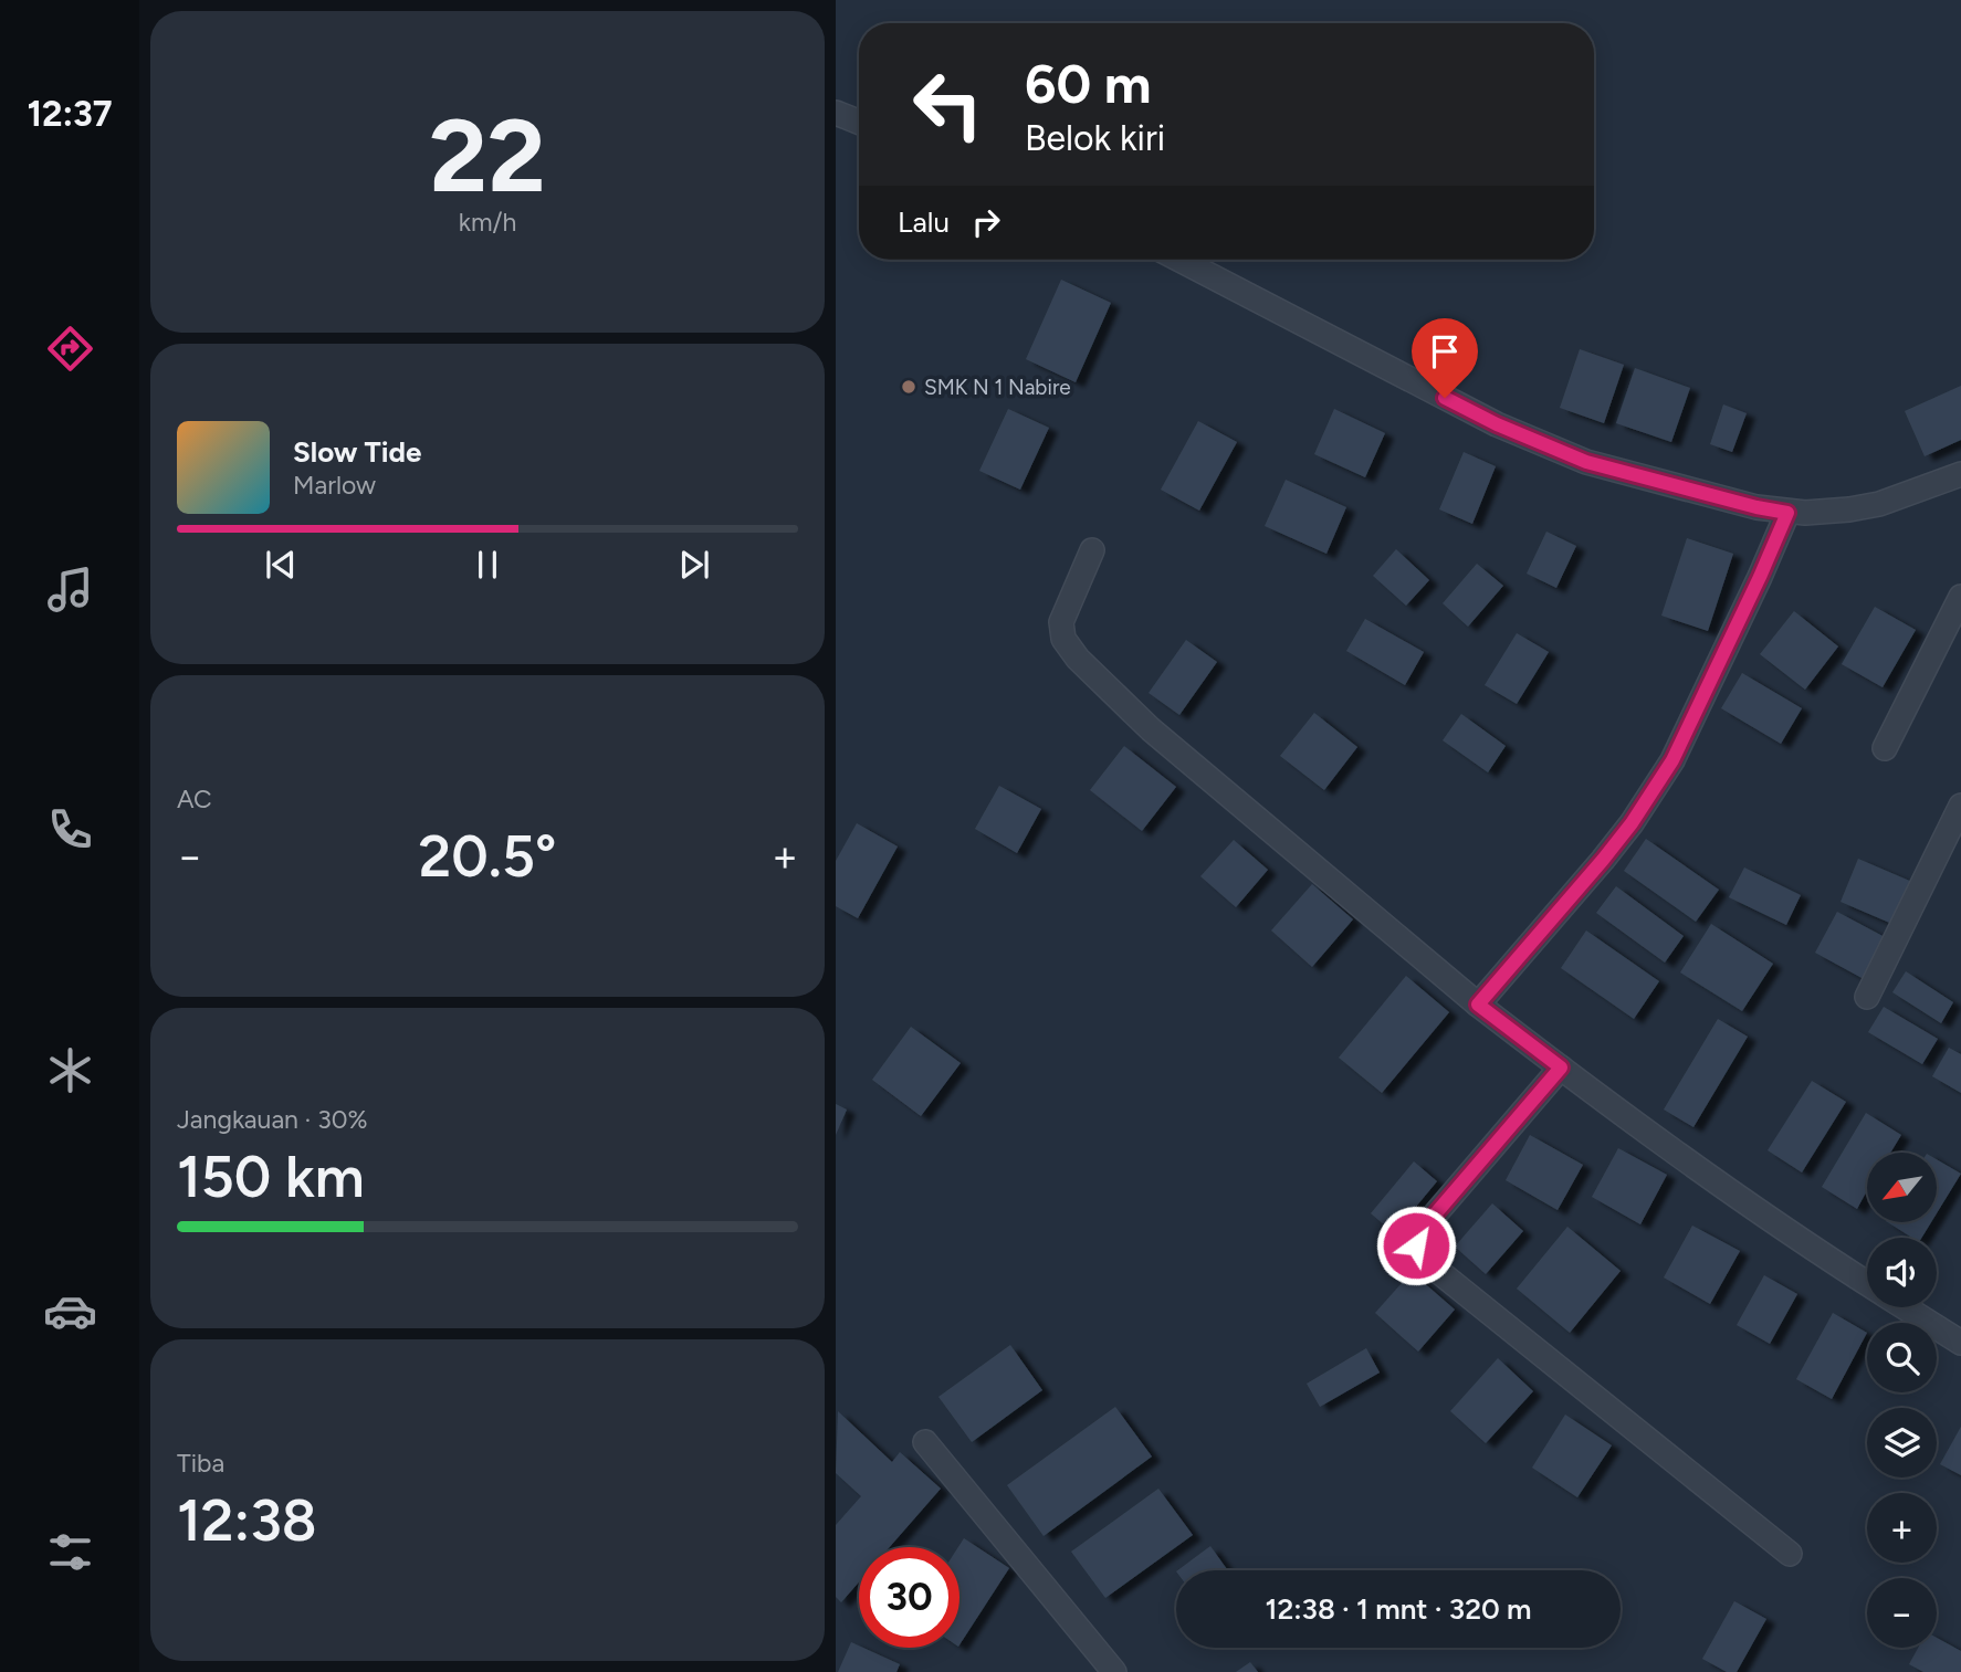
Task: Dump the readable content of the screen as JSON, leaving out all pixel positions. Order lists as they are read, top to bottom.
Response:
{
  "places": ["SMK N 1 Nabire"],
  "north": "bottom left",
  "page": {
    "tabs": "12:37",
    "tile": [
      ["22", "km/h"],
      "AC",
      ["Jangkauan · 30%", "150 km"],
      ["Tiba", "12:38"]
    ],
    "turn": ["60 m", "Belok kiri"],
    "then": "Lalu",
    "song": ["Slow Tide", "Marlow"],
    "heat": ["−", "20.5°", "+"],
    "map_buttons": ["+", "−"],
    "limit": "30",
    "trip": "12:38 · 1 mnt · 320 m"
  }
}
